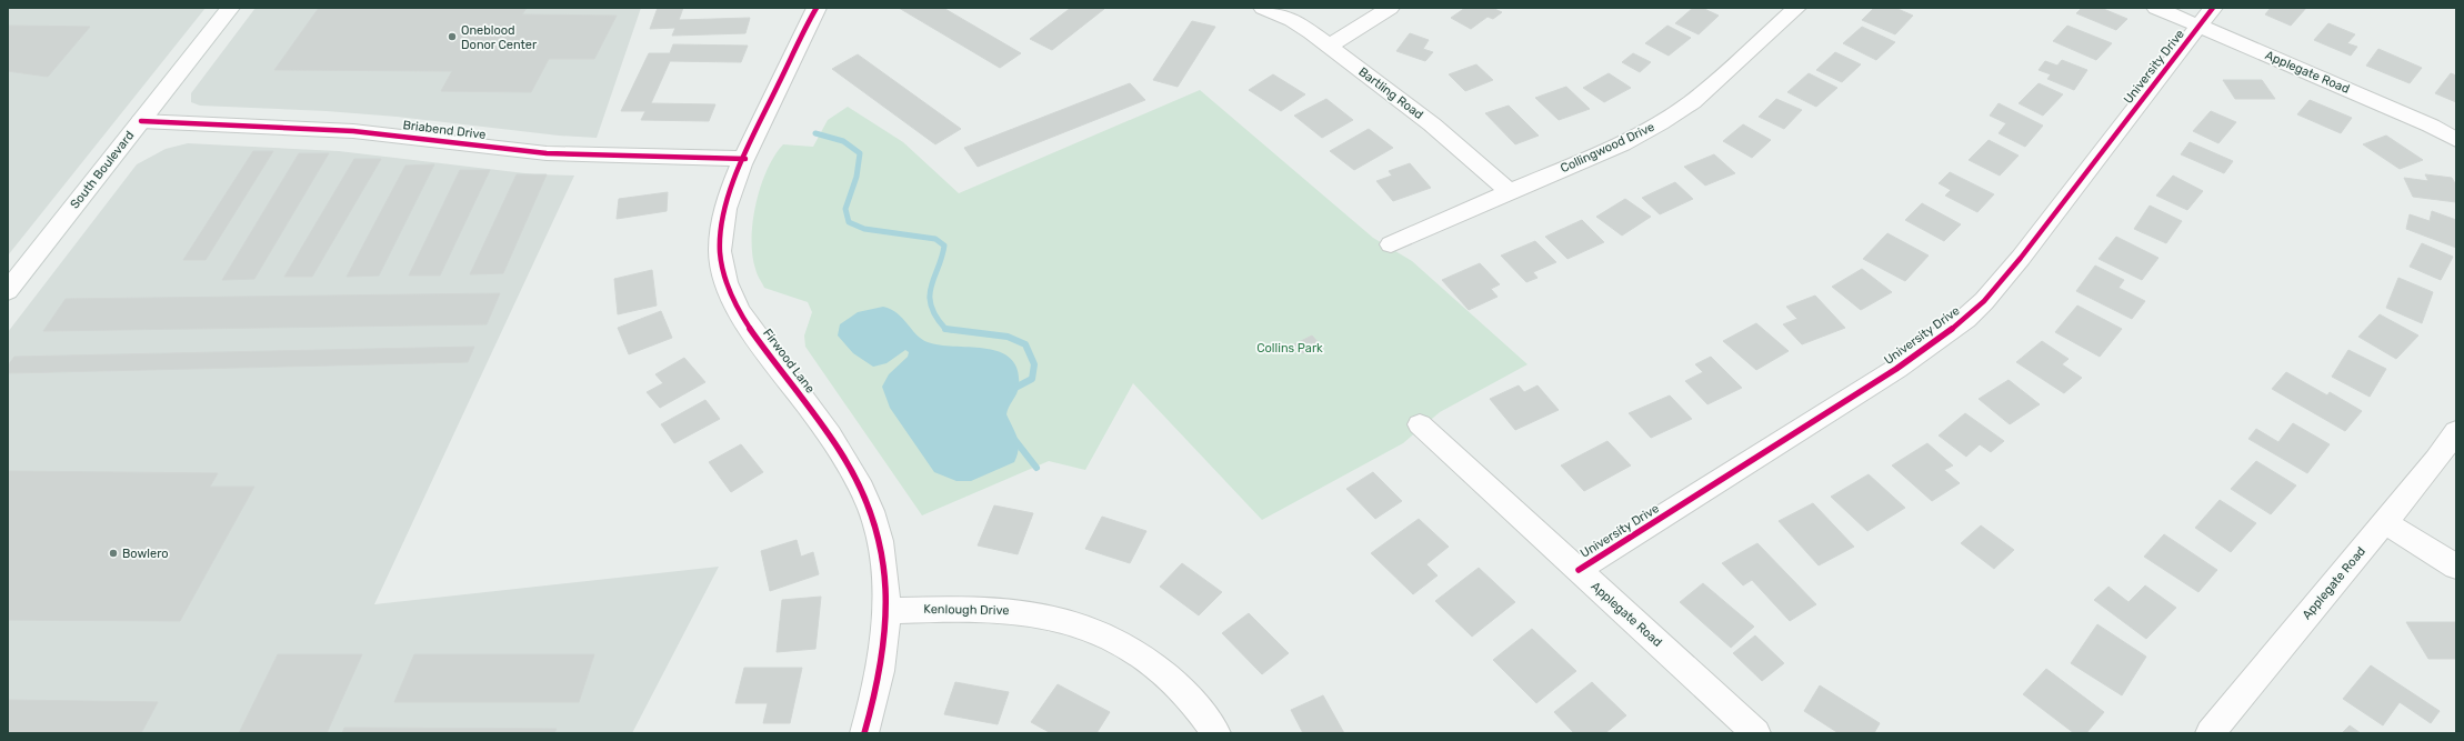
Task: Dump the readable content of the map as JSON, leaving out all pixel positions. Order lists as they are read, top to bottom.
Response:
{
  "streets": {
    "street": [
      "University Drive",
      "Applegate Road",
      "Bartling Road",
      "Briabend Drive",
      "Collingwood Drive",
      "South Boulevard",
      "Firwood Lane",
      "Kenlough Drive"
    ]
  },
  "crossings": [
    ["University Drive", "Applegate Road"],
    ["Bartling Road", "Collingwood Drive"],
    ["Briabend Drive", "South Boulevard"],
    ["Briabend Drive", "Firwood Lane"],
    ["Firwood Lane", "Kenlough Drive"]
  ],
  "parks": ["Collins Park"],
  "places": ["Oneblood Donor Center", "Bowlero"]
}
